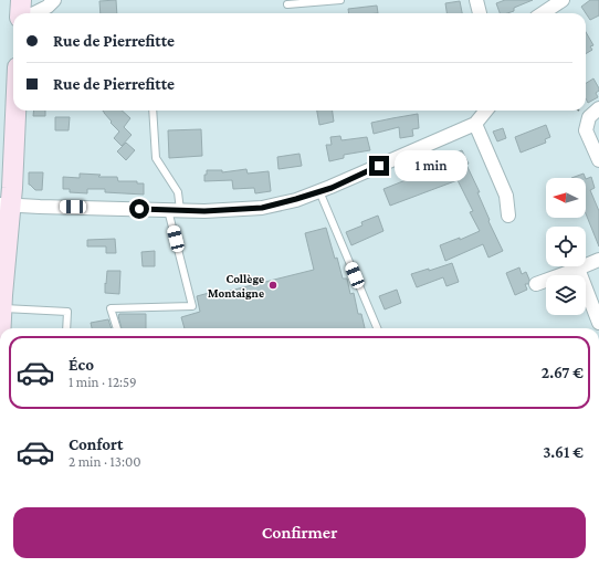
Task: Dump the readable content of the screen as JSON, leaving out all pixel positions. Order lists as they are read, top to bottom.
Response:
{
  "places": ["Collège Montaigne"],
  "north": "left",
  "page": {
    "banner": ["Rue de Pierrefitte", "Rue de Pierrefitte"],
    "bubble": "1 min",
    "list": [
      {
        "name": "Éco",
        "note": "1 min · 12:59",
        "value": "2.67 €"
      },
      {
        "name": "Confort",
        "note": "2 min · 13:00",
        "value": "3.61 €"
      }
    ],
    "buttons": "Confirmer"
  }
}
